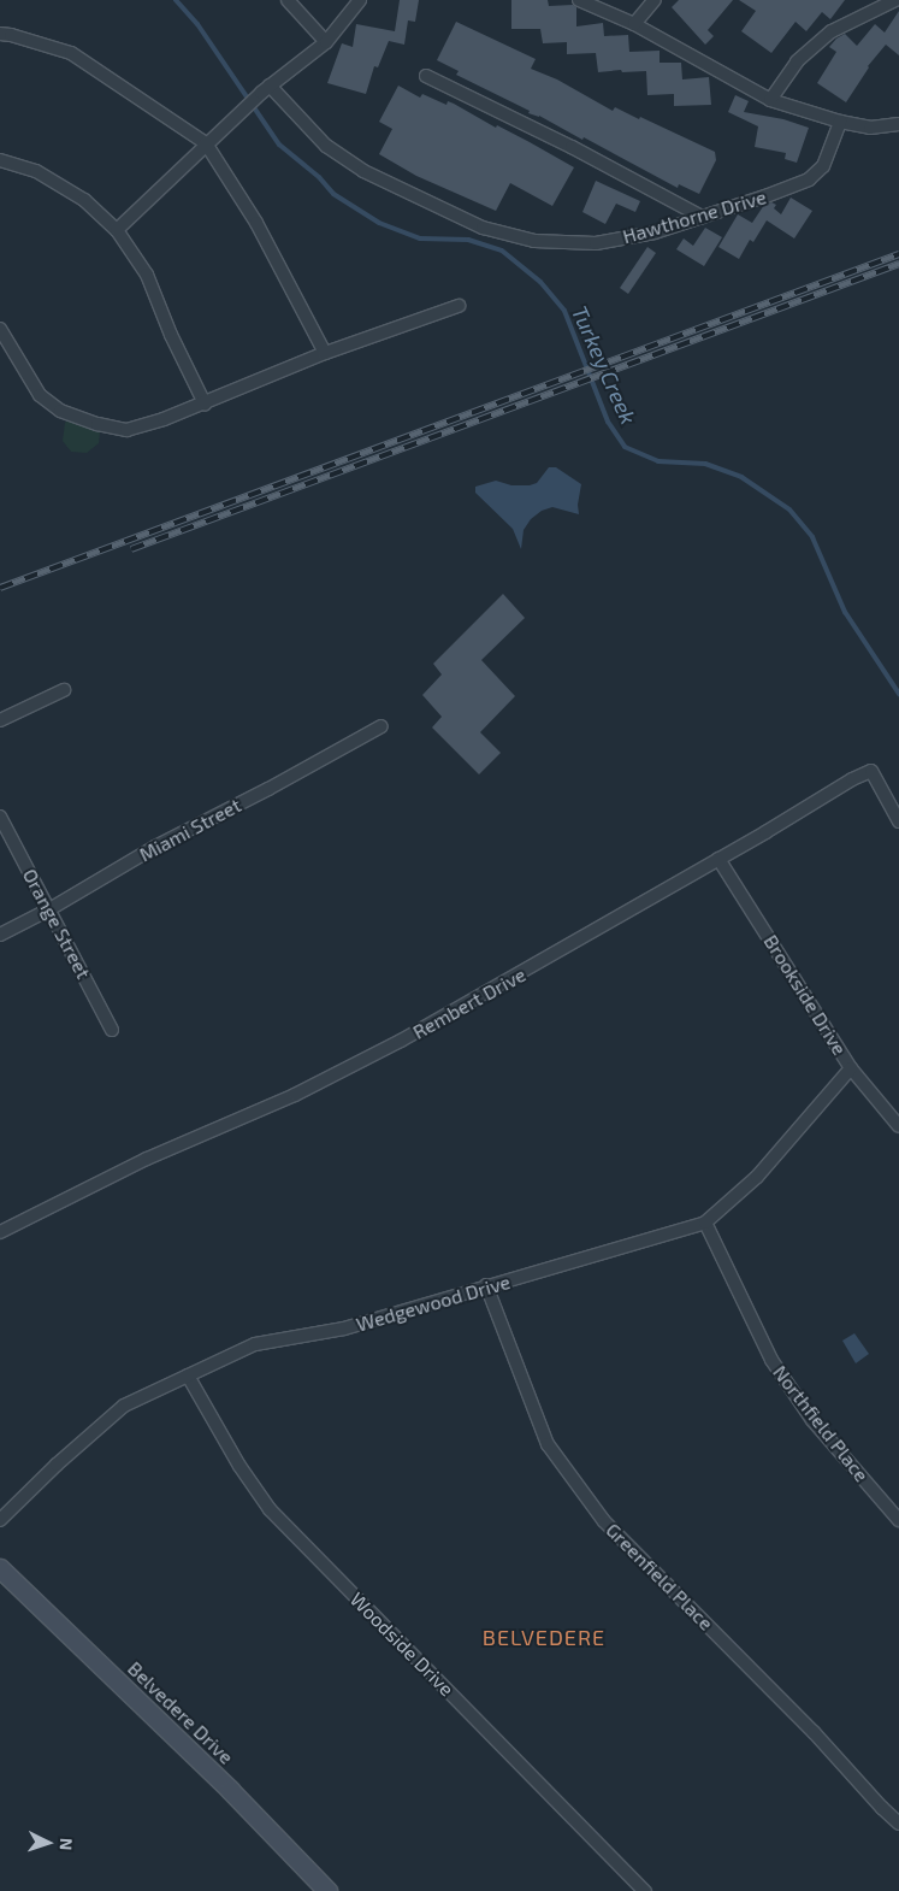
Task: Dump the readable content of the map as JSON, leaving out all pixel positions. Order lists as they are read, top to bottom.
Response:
{
  "streets": {
    "street": [
      "Hawthorne Drive",
      "Miami Street",
      "Orange Street",
      "Brookside Drive",
      "Rembert Drive",
      "Wedgewood Drive",
      "Northfield Place",
      "Greenfield Place",
      "Woodside Drive",
      "Belvedere Drive"
    ]
  },
  "crossings": [
    ["Miami Street", "Orange Street"],
    ["Brookside Drive", "Rembert Drive"],
    ["Brookside Drive", "Wedgewood Drive"],
    ["Wedgewood Drive", "Northfield Place"],
    ["Wedgewood Drive", "Greenfield Place"],
    ["Wedgewood Drive", "Woodside Drive"]
  ],
  "districts": ["BELVEDERE"],
  "water": ["Turkey Creek"],
  "north": "right"
}
